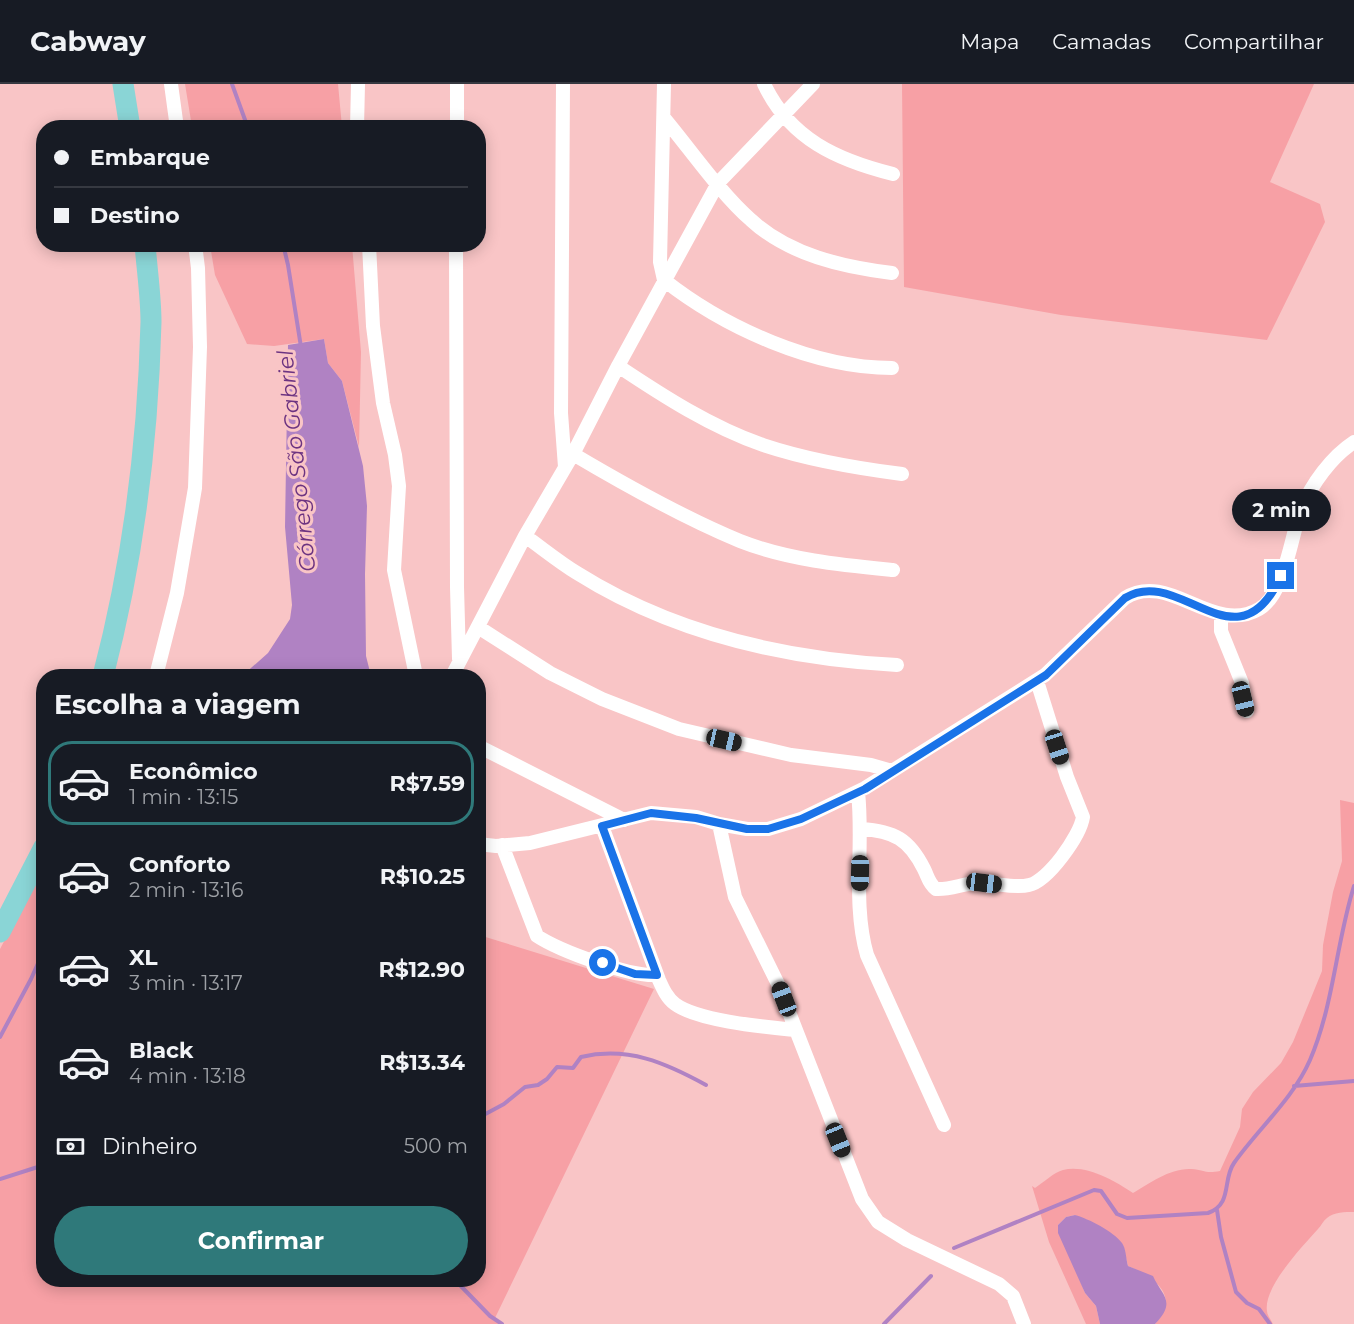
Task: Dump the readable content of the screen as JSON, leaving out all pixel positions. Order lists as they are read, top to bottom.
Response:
{
  "water": ["Córrego São Gabriel"],
  "page": {
    "header": "Cabway",
    "nav": ["Mapa", "Camadas", "Compartilhar"],
    "banner": ["Embarque", "Destino"],
    "bubble": "2 min",
    "heading": "Escolha a viagem",
    "list": [
      {
        "name": "Econômico",
        "note": "1 min · 13:15",
        "value": "R$7.59"
      },
      {
        "name": "Conforto",
        "note": "2 min · 13:16",
        "value": "R$10.25"
      },
      {
        "name": "XL",
        "note": "3 min · 13:17",
        "value": "R$12.90"
      },
      {
        "name": "Black",
        "note": "4 min · 13:18",
        "value": "R$13.34"
      }
    ],
    "pay": ["Dinheiro", "500 m"],
    "buttons": "Confirmar"
  }
}
